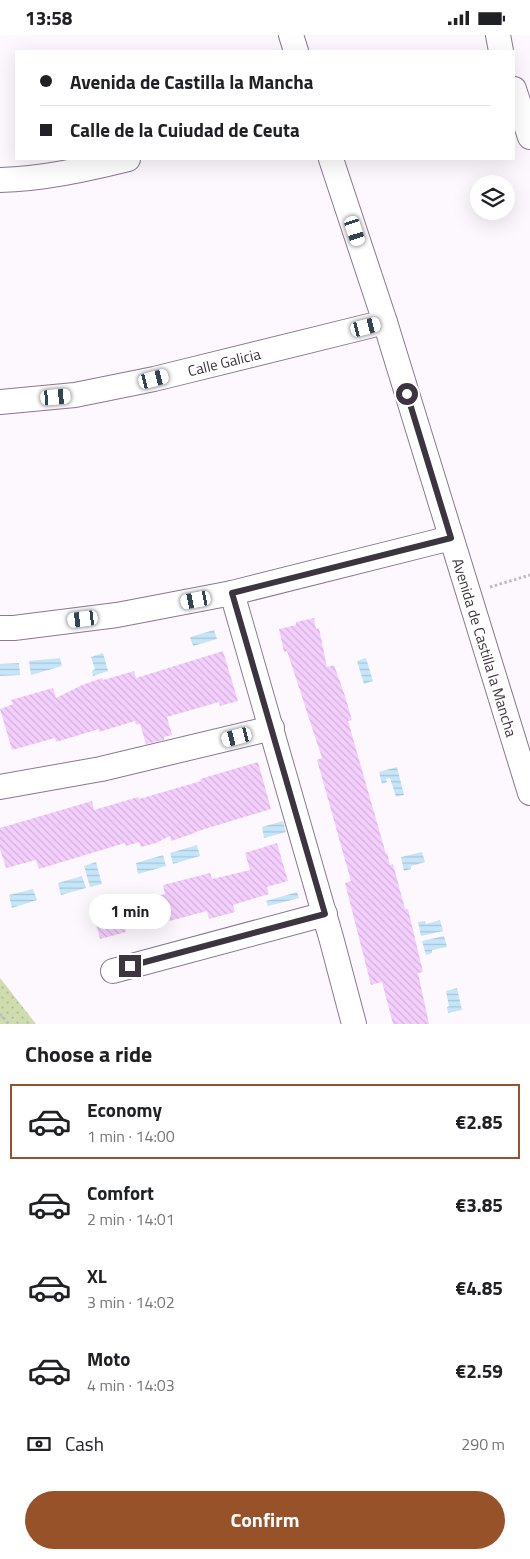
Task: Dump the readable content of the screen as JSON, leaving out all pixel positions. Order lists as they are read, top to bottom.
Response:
{
  "streets": {
    "street": ["Calle Galicia", "Avenida de Castilla la Mancha"]
  },
  "crossings": [
    ["Calle Galicia", "Avenida de Castilla la Mancha"]
  ],
  "page": {
    "status": "13:58",
    "banner": ["Avenida de Castilla la Mancha", "Calle de la Cuiudad de Ceuta"],
    "bubble": "1 min",
    "heading": "Choose a ride",
    "list": [
      {
        "name": "Economy",
        "note": "1 min · 14:00",
        "value": "€2.85"
      },
      {
        "name": "Comfort",
        "note": "2 min · 14:01",
        "value": "€3.85"
      },
      {
        "name": "XL",
        "note": "3 min · 14:02",
        "value": "€4.85"
      },
      {
        "name": "Moto",
        "note": "4 min · 14:03",
        "value": "€2.59"
      }
    ],
    "pay": ["Cash", "290 m"],
    "buttons": "Confirm"
  }
}
